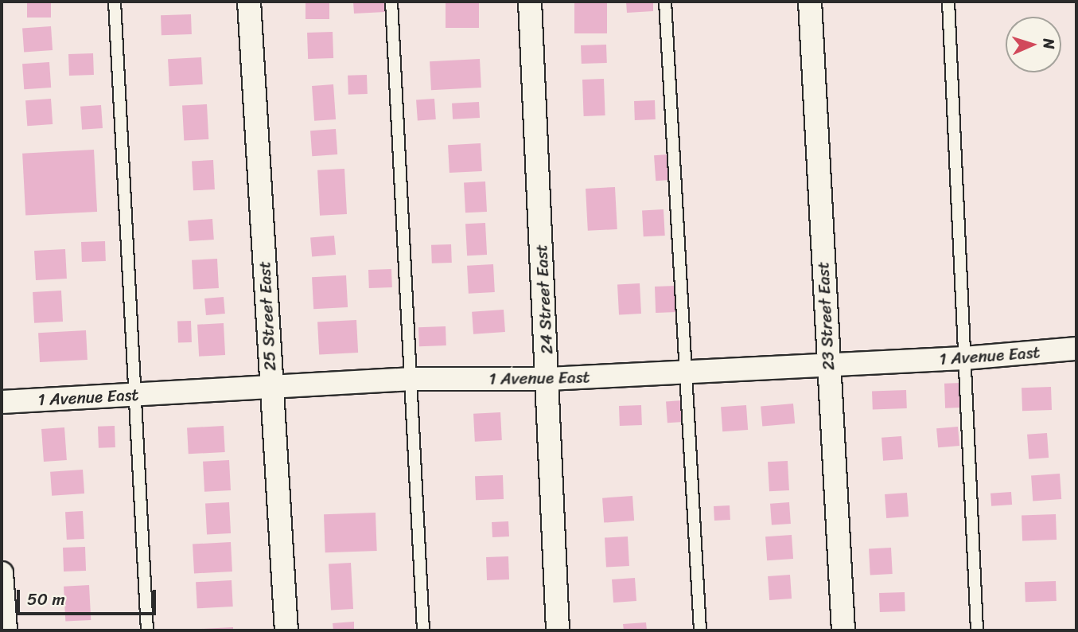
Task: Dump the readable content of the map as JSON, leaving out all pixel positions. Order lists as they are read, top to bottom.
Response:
{
  "streets": {
    "street": [
      "24 Street East",
      "25 Street East",
      "23 Street East",
      "1 Avenue East"
    ]
  },
  "crossings": [
    ["24 Street East", "1 Avenue East"],
    ["25 Street East", "1 Avenue East"],
    ["23 Street East", "1 Avenue East"]
  ],
  "scale_bar": "50 m",
  "north": "right"
}
